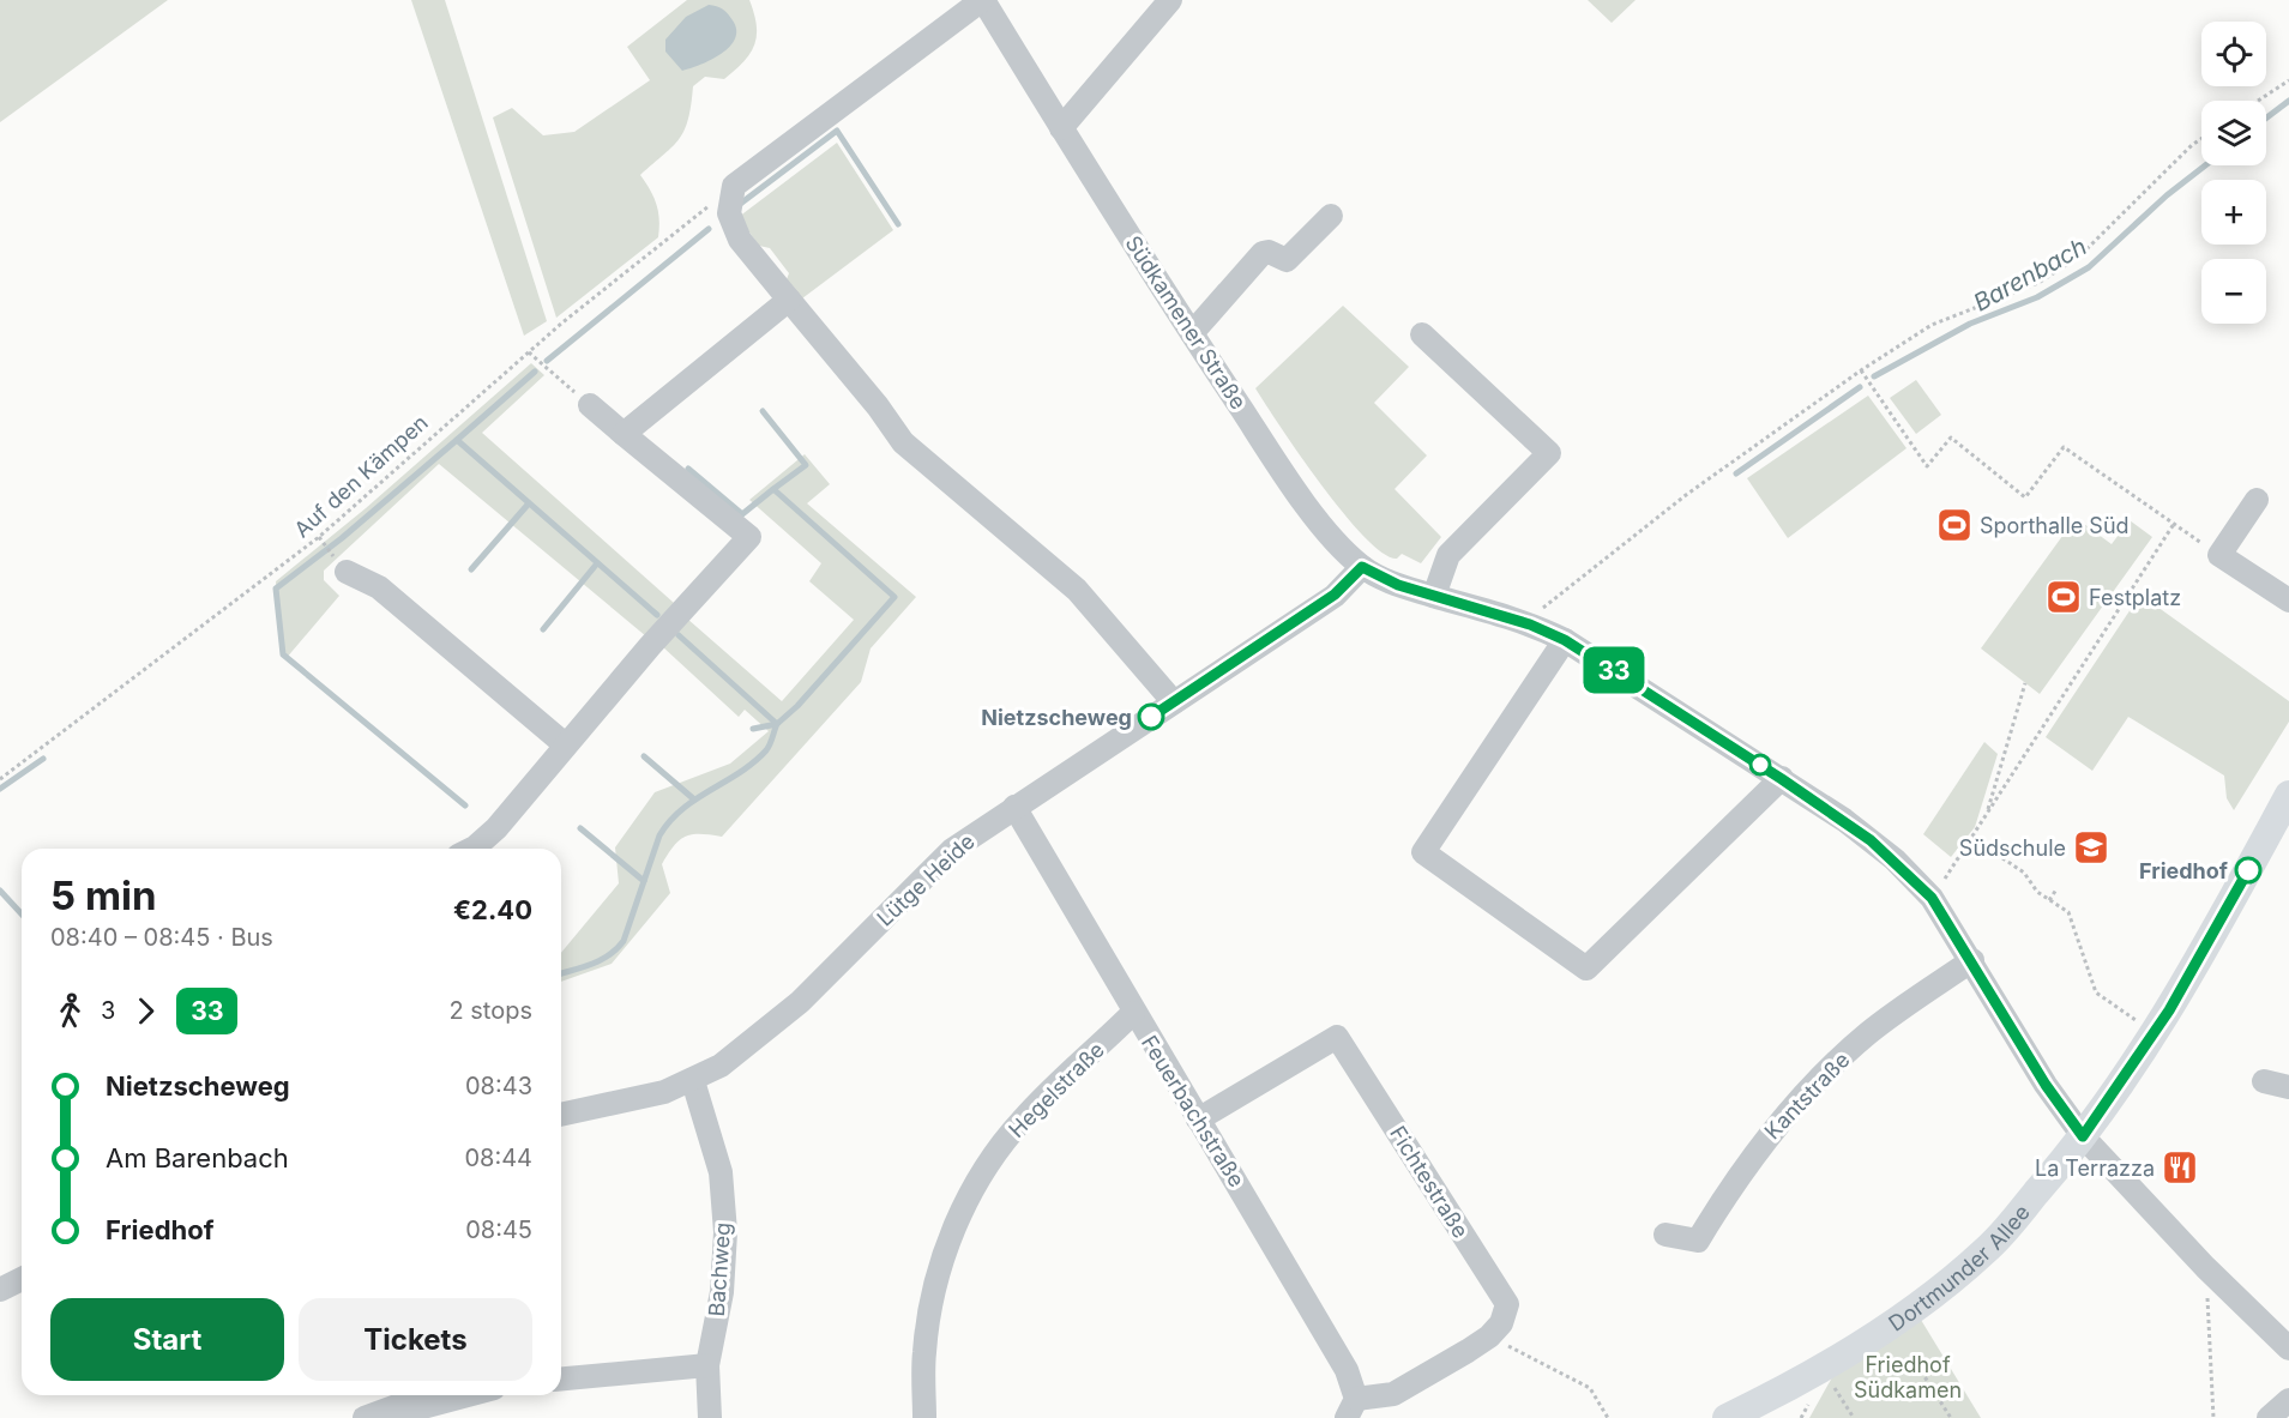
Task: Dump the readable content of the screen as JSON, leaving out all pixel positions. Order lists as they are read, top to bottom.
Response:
{
  "streets": {
    "main road": ["Dortmunder Allee"],
    "street": [
      "Südkamener Straße",
      "Lütge Heide",
      "Hegelstraße",
      "Kantstraße",
      "Feuerbachstraße",
      "Fichtestraße",
      "Bachweg"
    ],
    "path": ["Auf den Kämpen"]
  },
  "crossings": [
    ["Südkamener Straße", "Lütge Heide"],
    ["Südkamener Straße", "Kantstraße"],
    ["Südkamener Straße", "Dortmunder Allee"],
    ["Lütge Heide", "Feuerbachstraße"],
    ["Lütge Heide", "Bachweg"],
    ["Hegelstraße", "Feuerbachstraße"],
    ["Feuerbachstraße", "Fichtestraße"]
  ],
  "water": ["Barenbach"],
  "parks": ["Friedhof Südkamen"],
  "places": {
    "sports": ["Sporthalle Süd", "Festplatz"],
    "other": ["Nietzscheweg", "Friedhof"],
    "school or university": ["Südschule"],
    "restaurant": ["La Terrazza"]
  },
  "lines": ["bus line 33"],
  "page": {
    "on_map": "33",
    "map_buttons": ["+", "−"],
    "heading": ["5 min", "08:40 – 08:45 · Bus", "€2.40"],
    "legs": ["3", "33", "2 stops"],
    "list": [
      {
        "name": "Nietzscheweg",
        "value": "08:43"
      },
      {
        "name": "Am Barenbach",
        "value": "08:44"
      },
      {
        "name": "Friedhof",
        "value": "08:45"
      }
    ],
    "buttons": ["Start", "Tickets"]
  }
}
